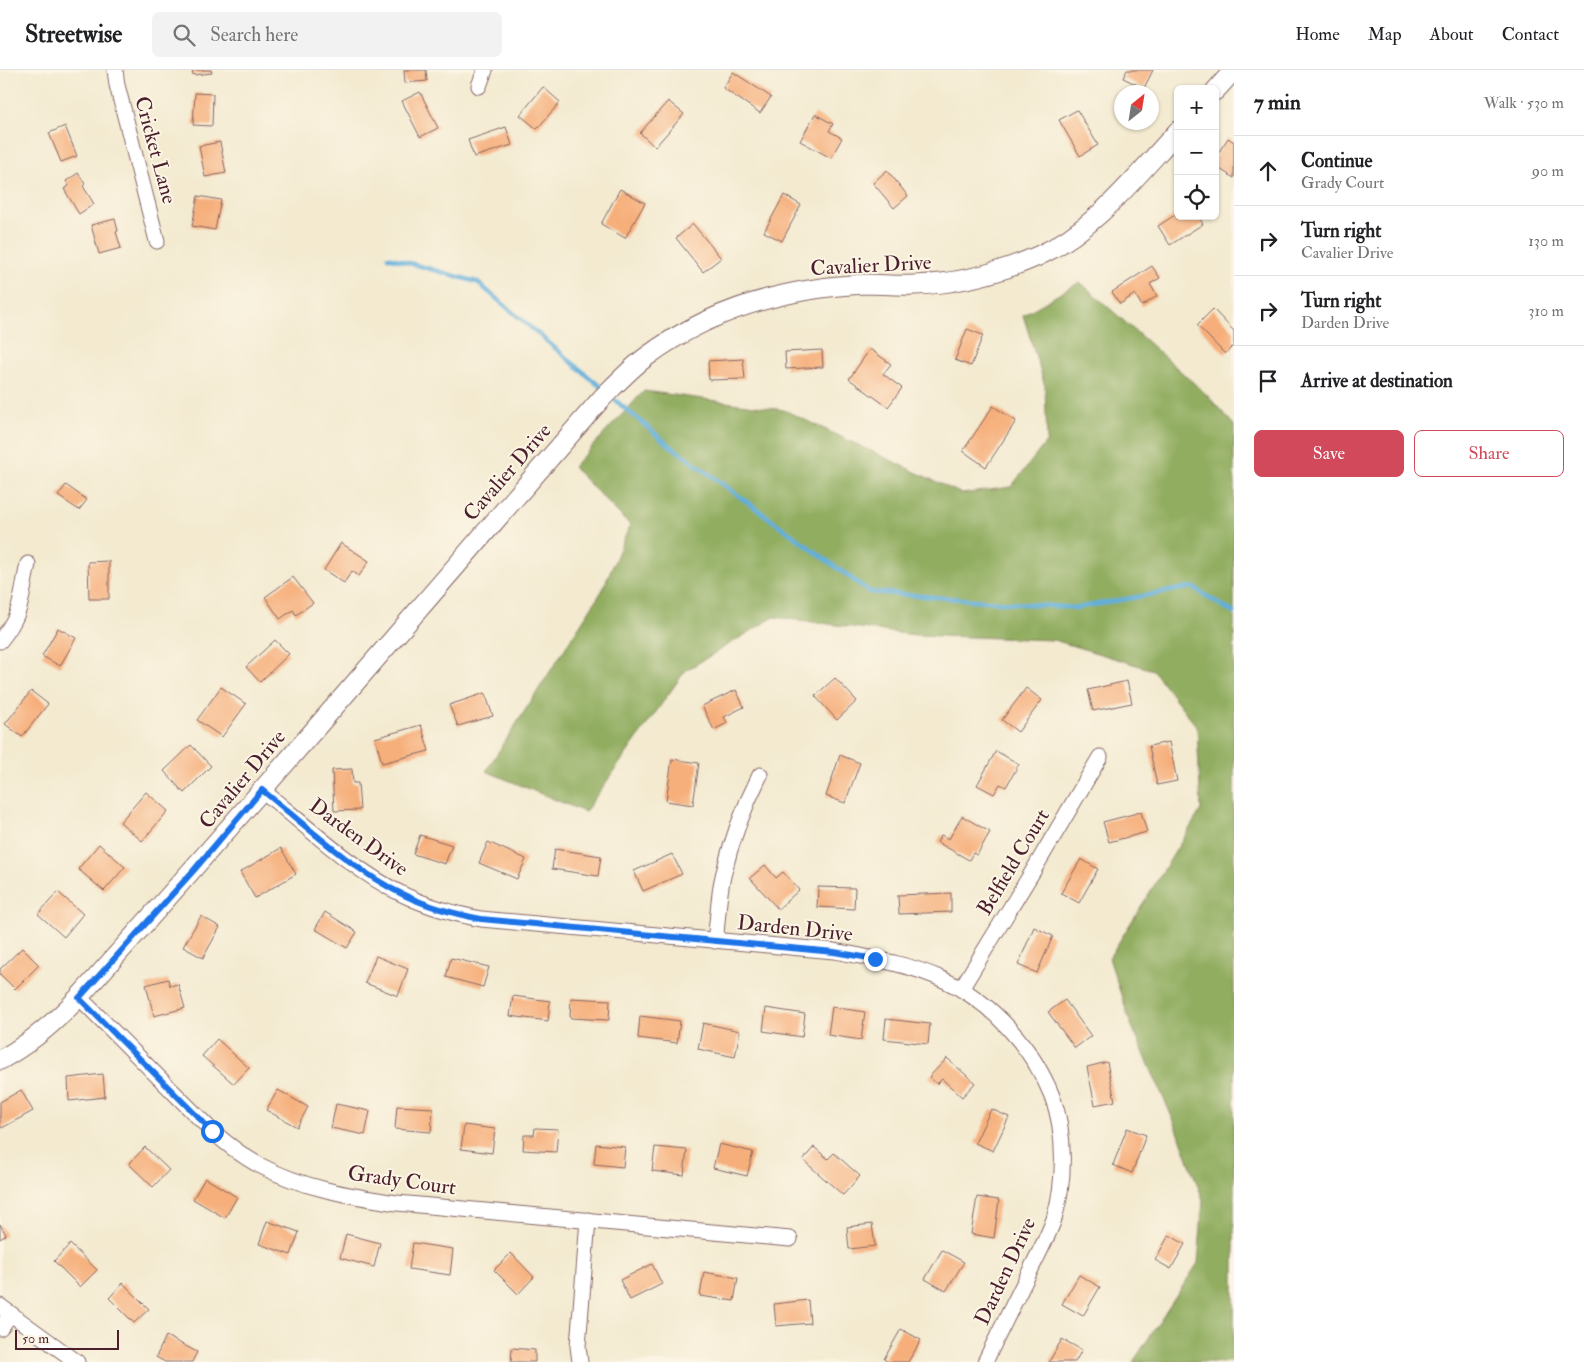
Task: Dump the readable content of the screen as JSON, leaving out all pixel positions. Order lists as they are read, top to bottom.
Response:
{
  "streets": {
    "street": [
      "Cricket Lane",
      "Cavalier Drive",
      "Darden Drive",
      "Belfield Court",
      "Grady Court"
    ]
  },
  "crossings": [
    ["Cavalier Drive", "Darden Drive"],
    ["Cavalier Drive", "Grady Court"],
    ["Darden Drive", "Belfield Court"]
  ],
  "scale_bar": "50 m",
  "north": "top right",
  "page": {
    "header": "Streetwise",
    "search": "Search here",
    "nav": [
      "Home",
      "Map",
      "About",
      "Contact"
    ],
    "heading": ["7 min", "Walk · 530 m"],
    "map_buttons": ["+", "−"],
    "list": [
      ["Continue", "Grady Court", "90 m"],
      ["Turn right", "Cavalier Drive", "130 m"],
      ["Turn right", "Darden Drive", "310 m"],
      "Arrive at destination"
    ],
    "buttons": ["Save", "Share"],
    "scale": "50 m"
  }
}
